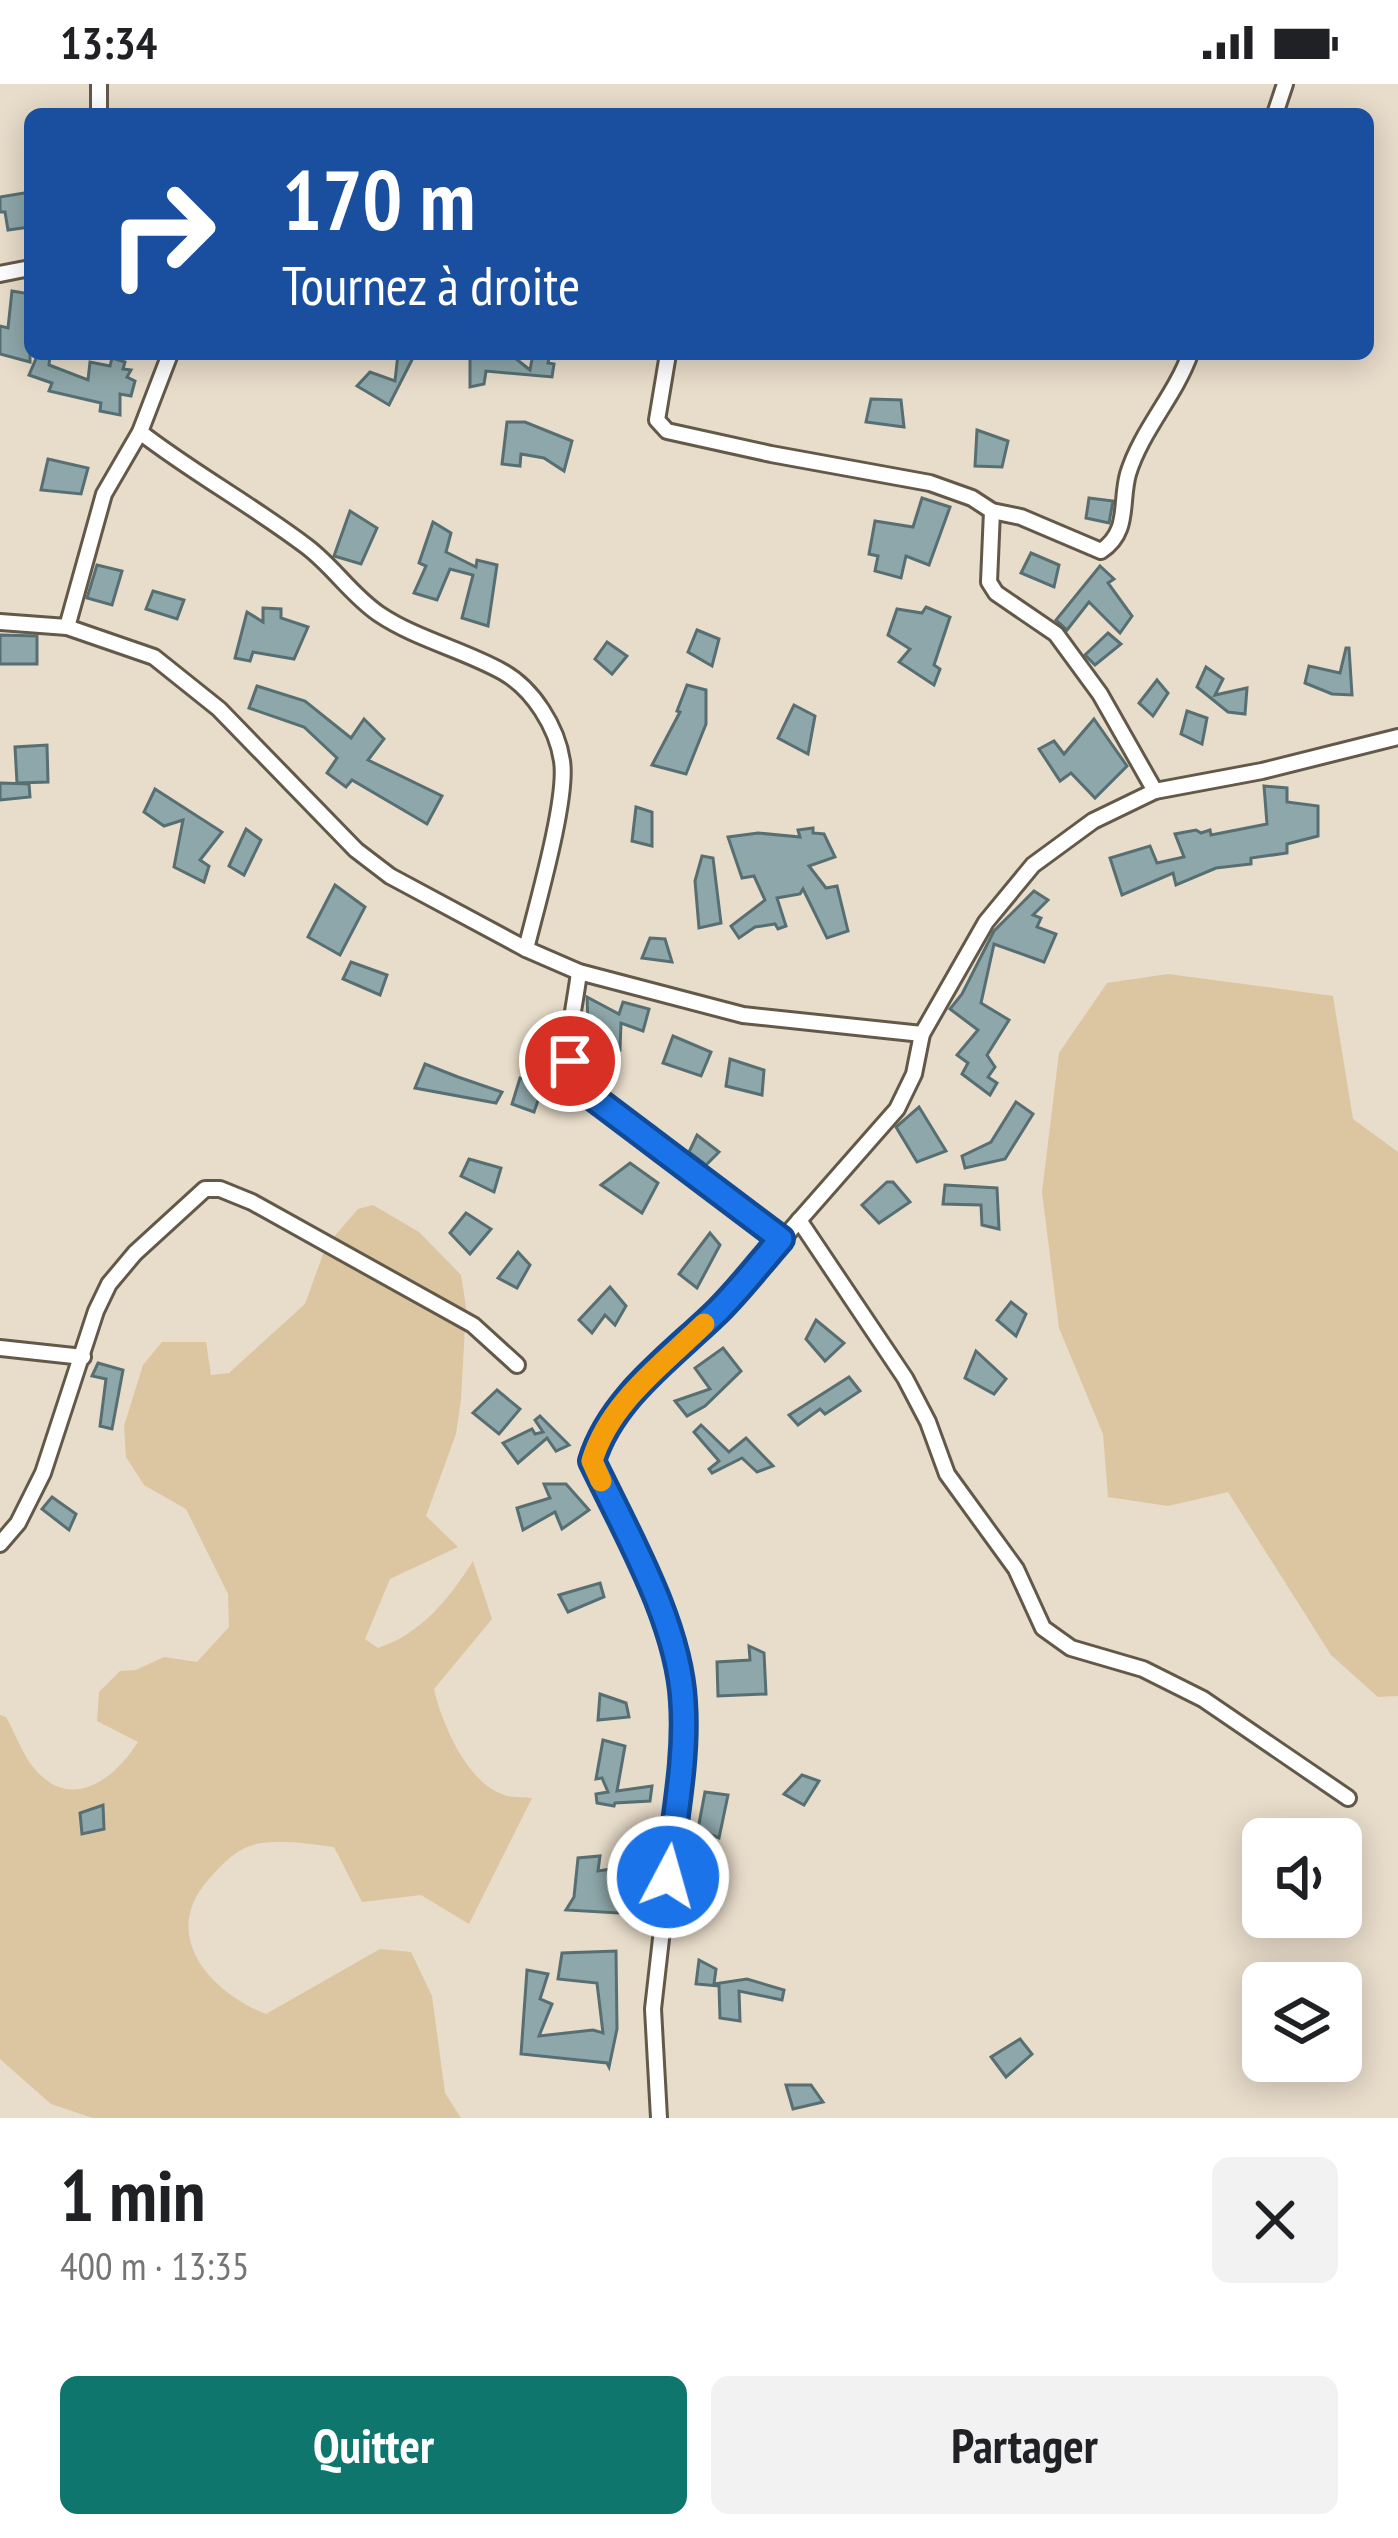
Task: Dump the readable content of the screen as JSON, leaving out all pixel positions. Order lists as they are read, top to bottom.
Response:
{
  "page": {
    "status": "13:34",
    "turn": ["170 m", "Tournez à droite"],
    "heading": ["1 min", "400 m · 13:35"],
    "buttons": ["Quitter", "Partager"]
  }
}
